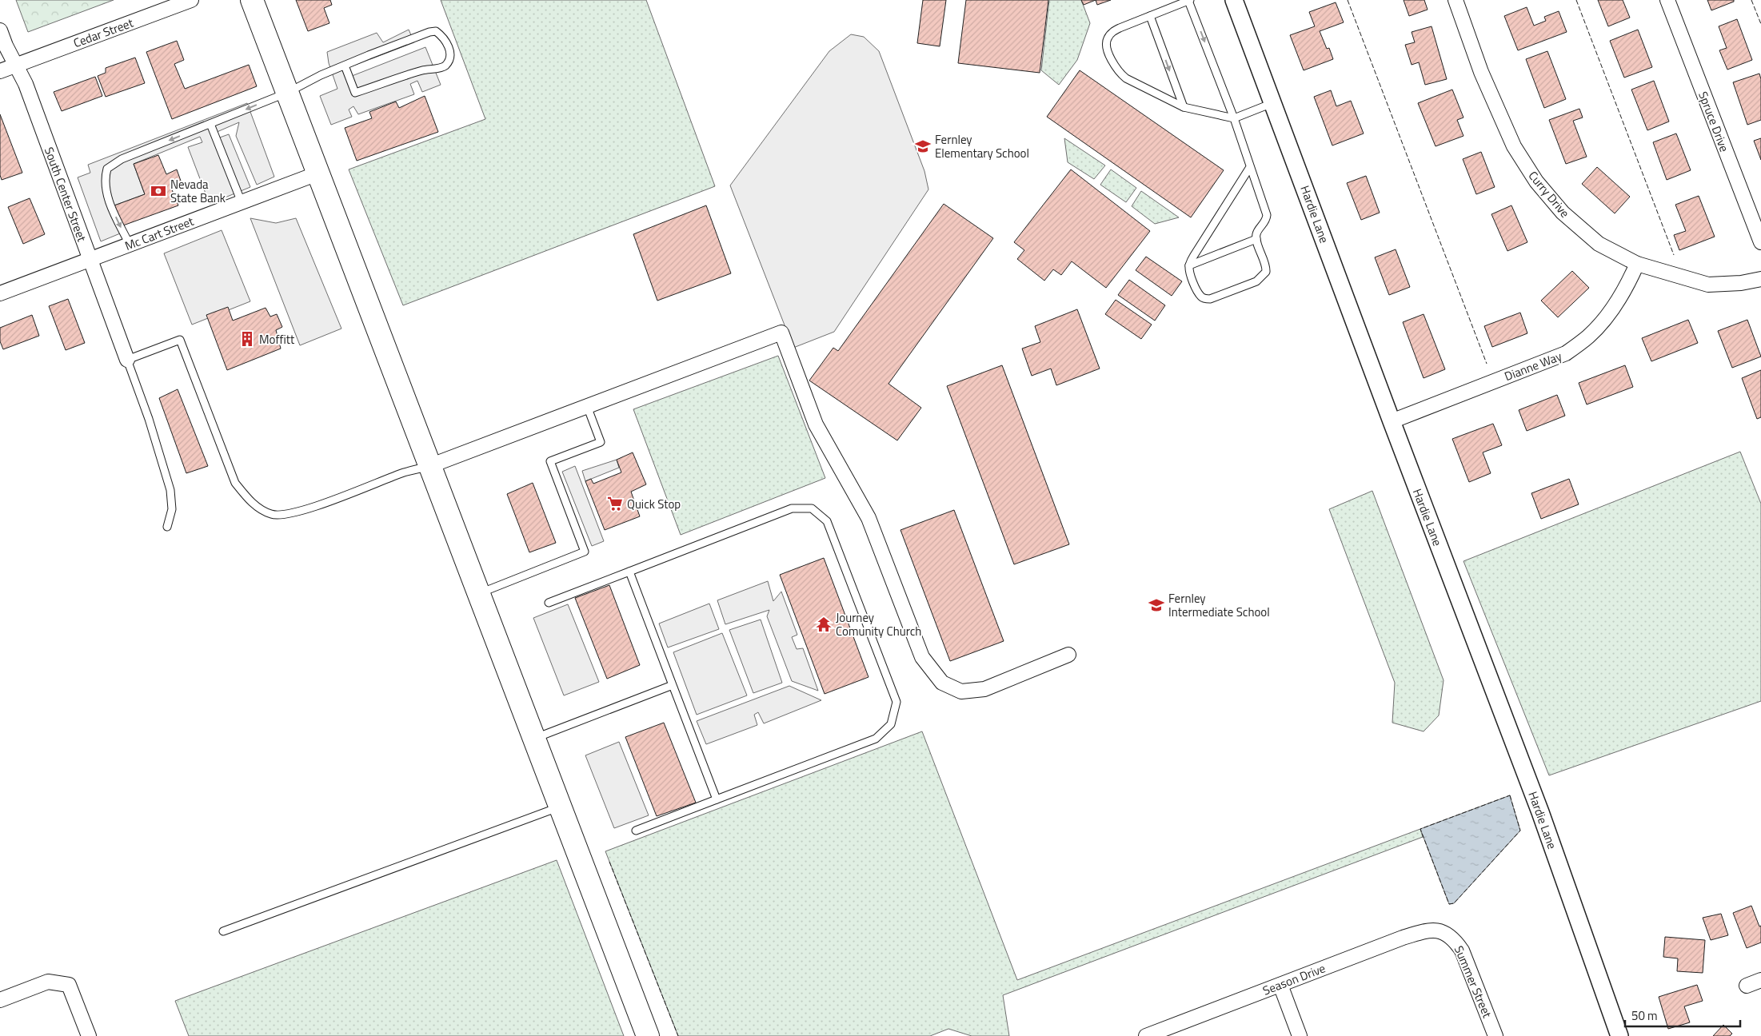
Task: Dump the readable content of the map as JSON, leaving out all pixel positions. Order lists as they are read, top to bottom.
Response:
{
  "streets": {
    "street": [
      "Cedar Street",
      "Spruce Drive",
      "South Center Street",
      "Curry Drive",
      "Hardie Lane",
      "Mc Cart Street",
      "Dianne Way",
      "Season Drive",
      "Summer Street"
    ]
  },
  "crossings": [
    ["Cedar Street", "South Center Street"],
    ["South Center Street", "Mc Cart Street"],
    ["Curry Drive", "Dianne Way"],
    ["Hardie Lane", "Dianne Way"],
    ["Season Drive", "Summer Street"]
  ],
  "places": {
    "school or university": ["Fernley Elementary School", "Fernley Intermediate School"],
    "bank": ["Nevada State Bank"],
    "building": ["Moffitt"],
    "supermarket": ["Quick Stop"],
    "temple": ["Journey Comunity Church"]
  },
  "scale_bar": "50 m"
}
